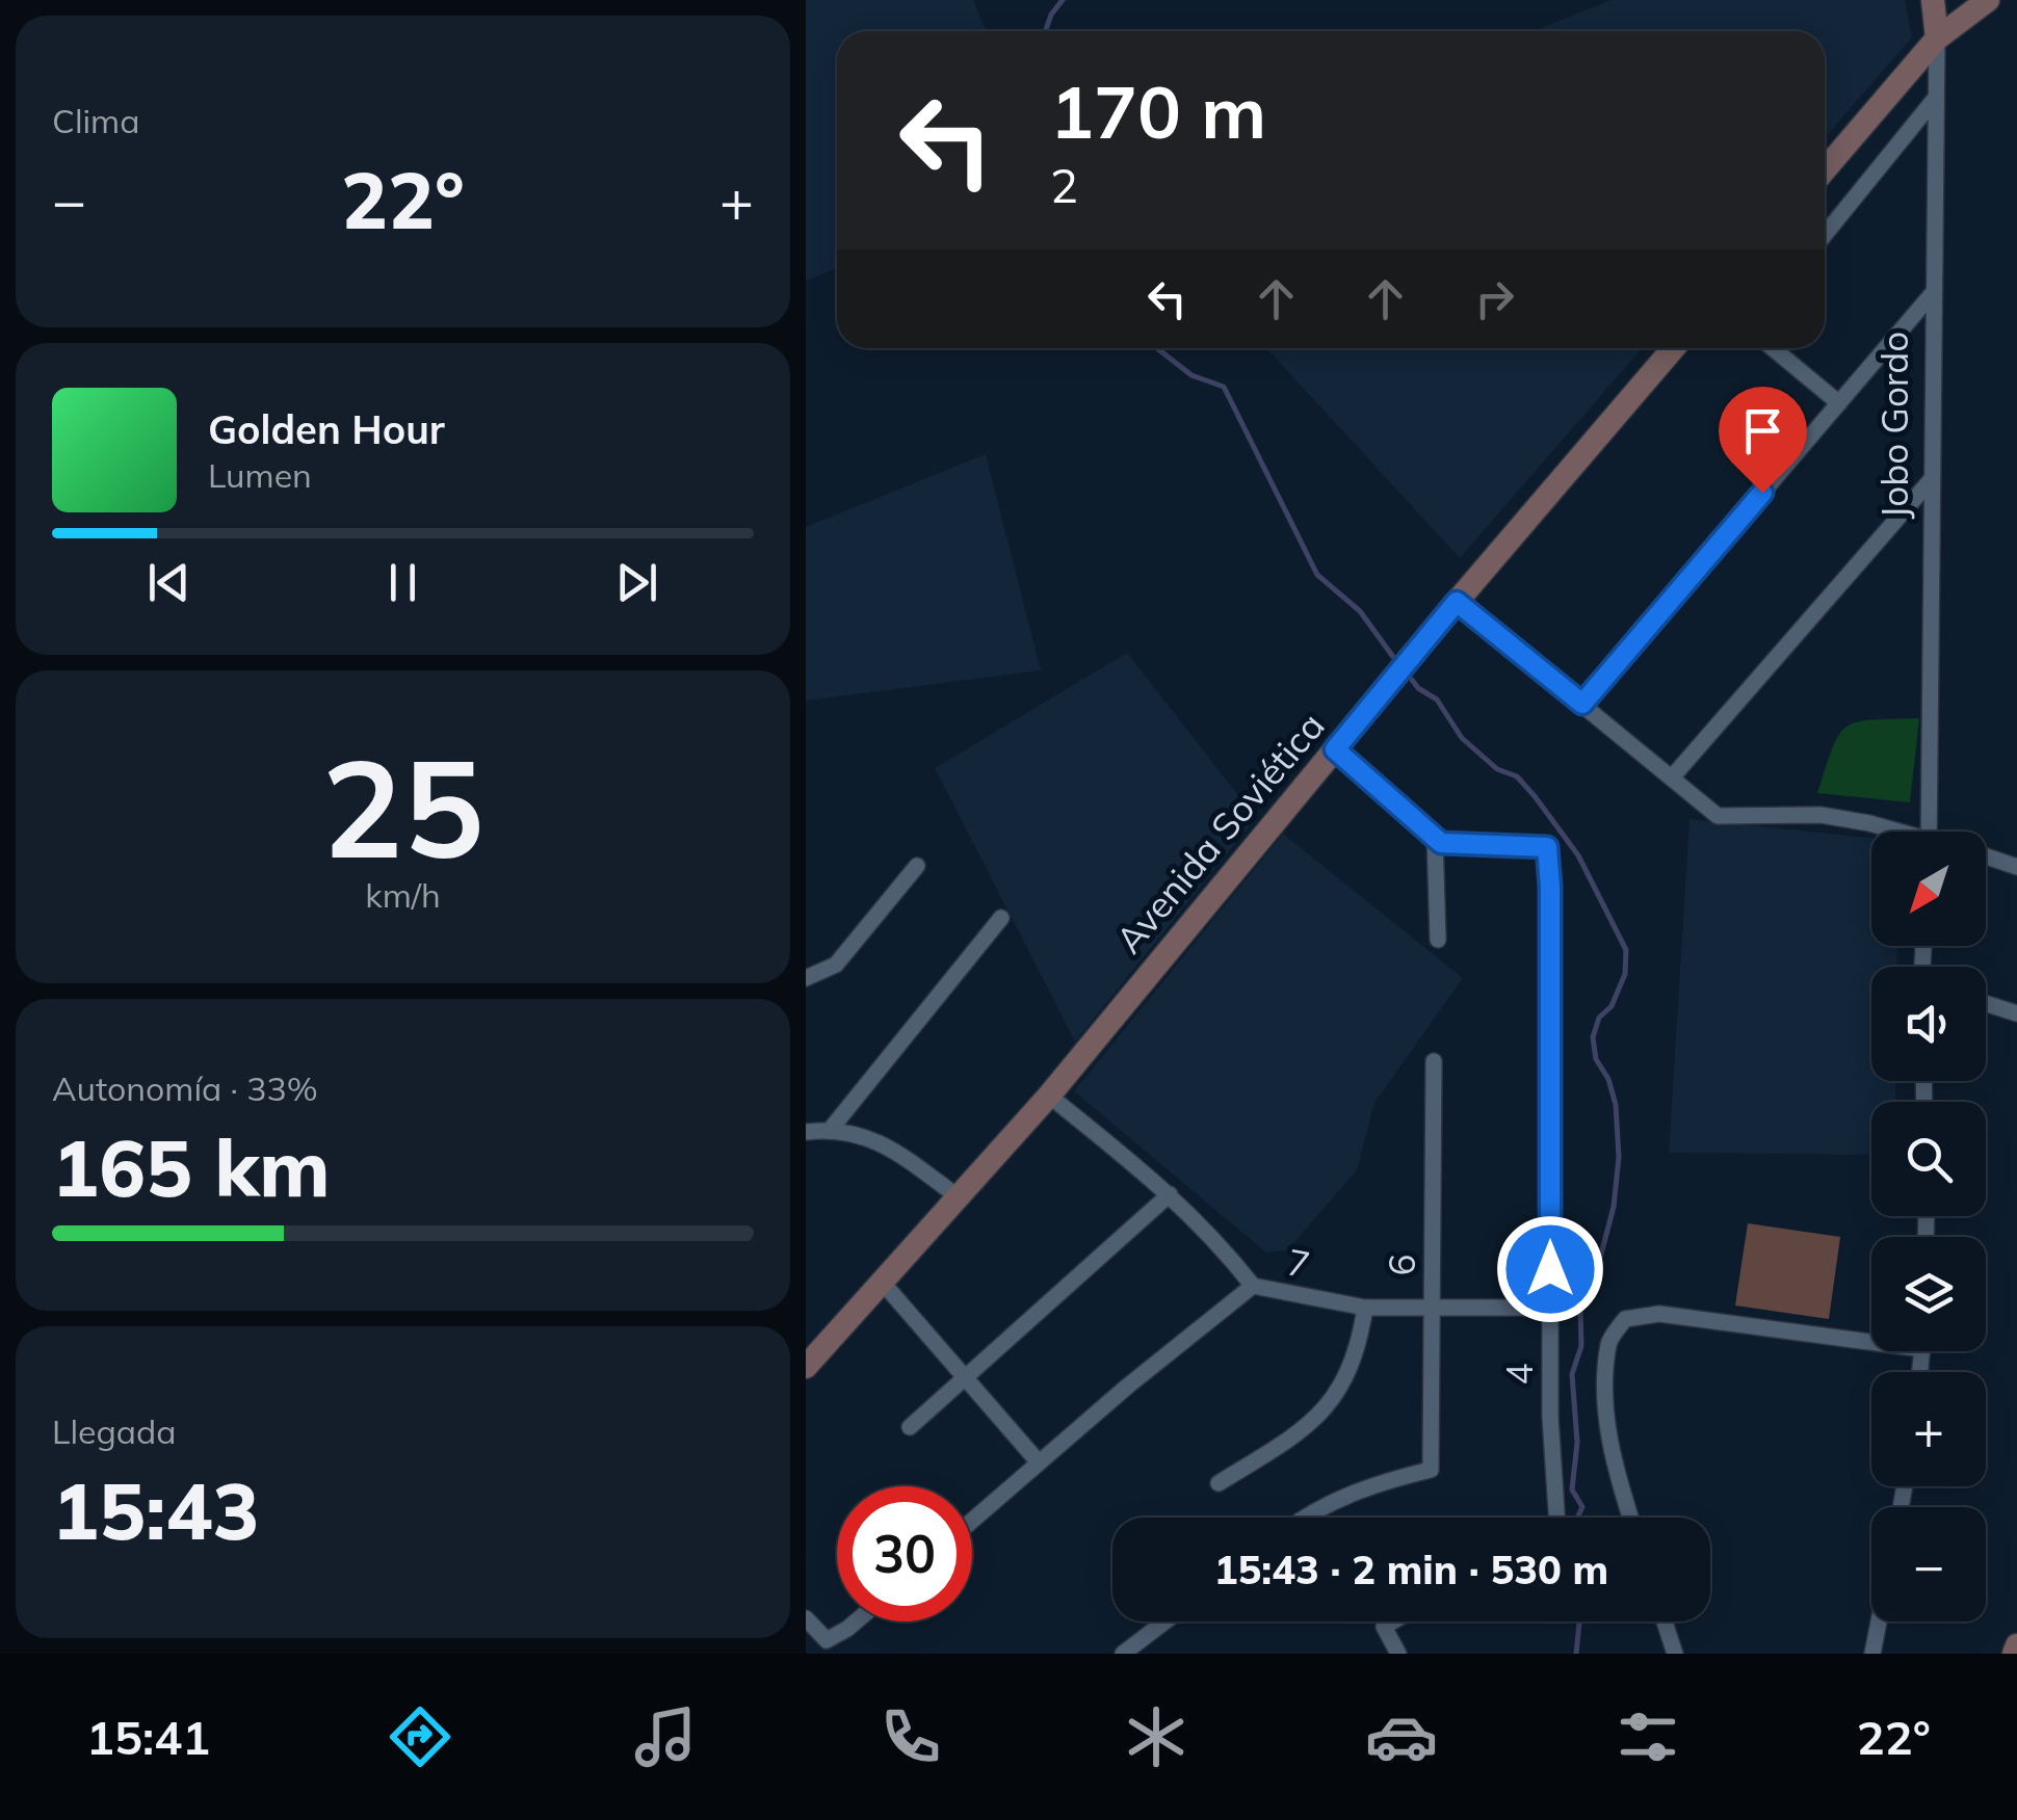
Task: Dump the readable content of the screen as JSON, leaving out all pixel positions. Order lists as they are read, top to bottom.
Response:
{
  "streets": {
    "street": [
      "Jobo Gordo",
      "Avenida Soviética",
      "7",
      "6",
      "4"
    ]
  },
  "crossings": [
    ["Avenida Soviética", "7"],
    ["7", "6"],
    ["7", "4"]
  ],
  "north": "bottom left",
  "page": {
    "tile": [
      "Clima",
      ["25", "km/h"],
      ["Autonomía · 33%", "165 km"],
      ["Llegada", "15:43"]
    ],
    "turn": ["170 m", "2"],
    "heat": ["−", "22°", "+"],
    "song": ["Golden Hour", "Lumen"],
    "map_buttons": ["+", "−"],
    "limit": "30",
    "trip": "15:43 · 2 min · 530 m",
    "tabs": ["15:41", "22°"]
  }
}
